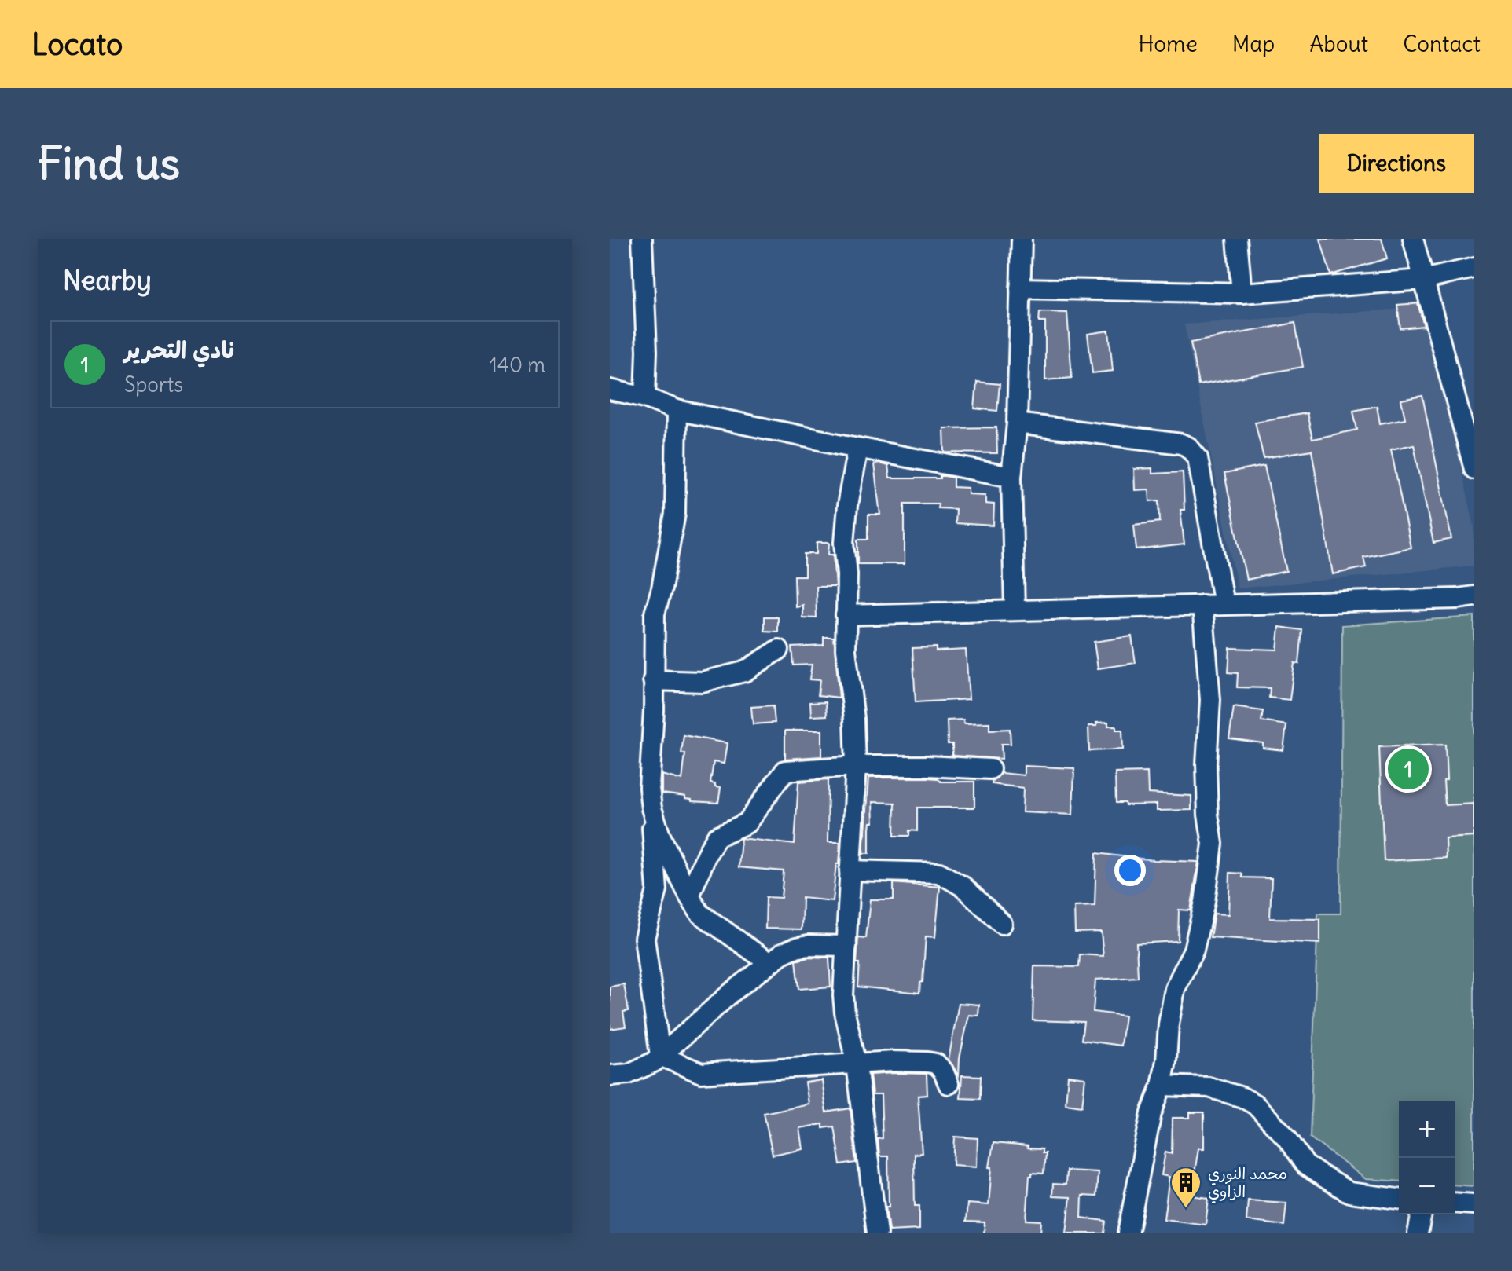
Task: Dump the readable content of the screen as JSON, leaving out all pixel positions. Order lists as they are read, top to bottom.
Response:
{
  "places": {
    "building": ["محمد النوري الزاوي"]
  },
  "page": {
    "header": "Locato",
    "nav": [
      "Home",
      "Map",
      "About",
      "Contact"
    ],
    "buttons": "Directions",
    "title": "Find us",
    "heading": "Nearby",
    "list": [
      {
        "mark": "1",
        "name": "نادي التحرير",
        "note": "Sports",
        "value": "140 m"
      }
    ],
    "pins": "1",
    "map_buttons": ["+", "−"]
  }
}
